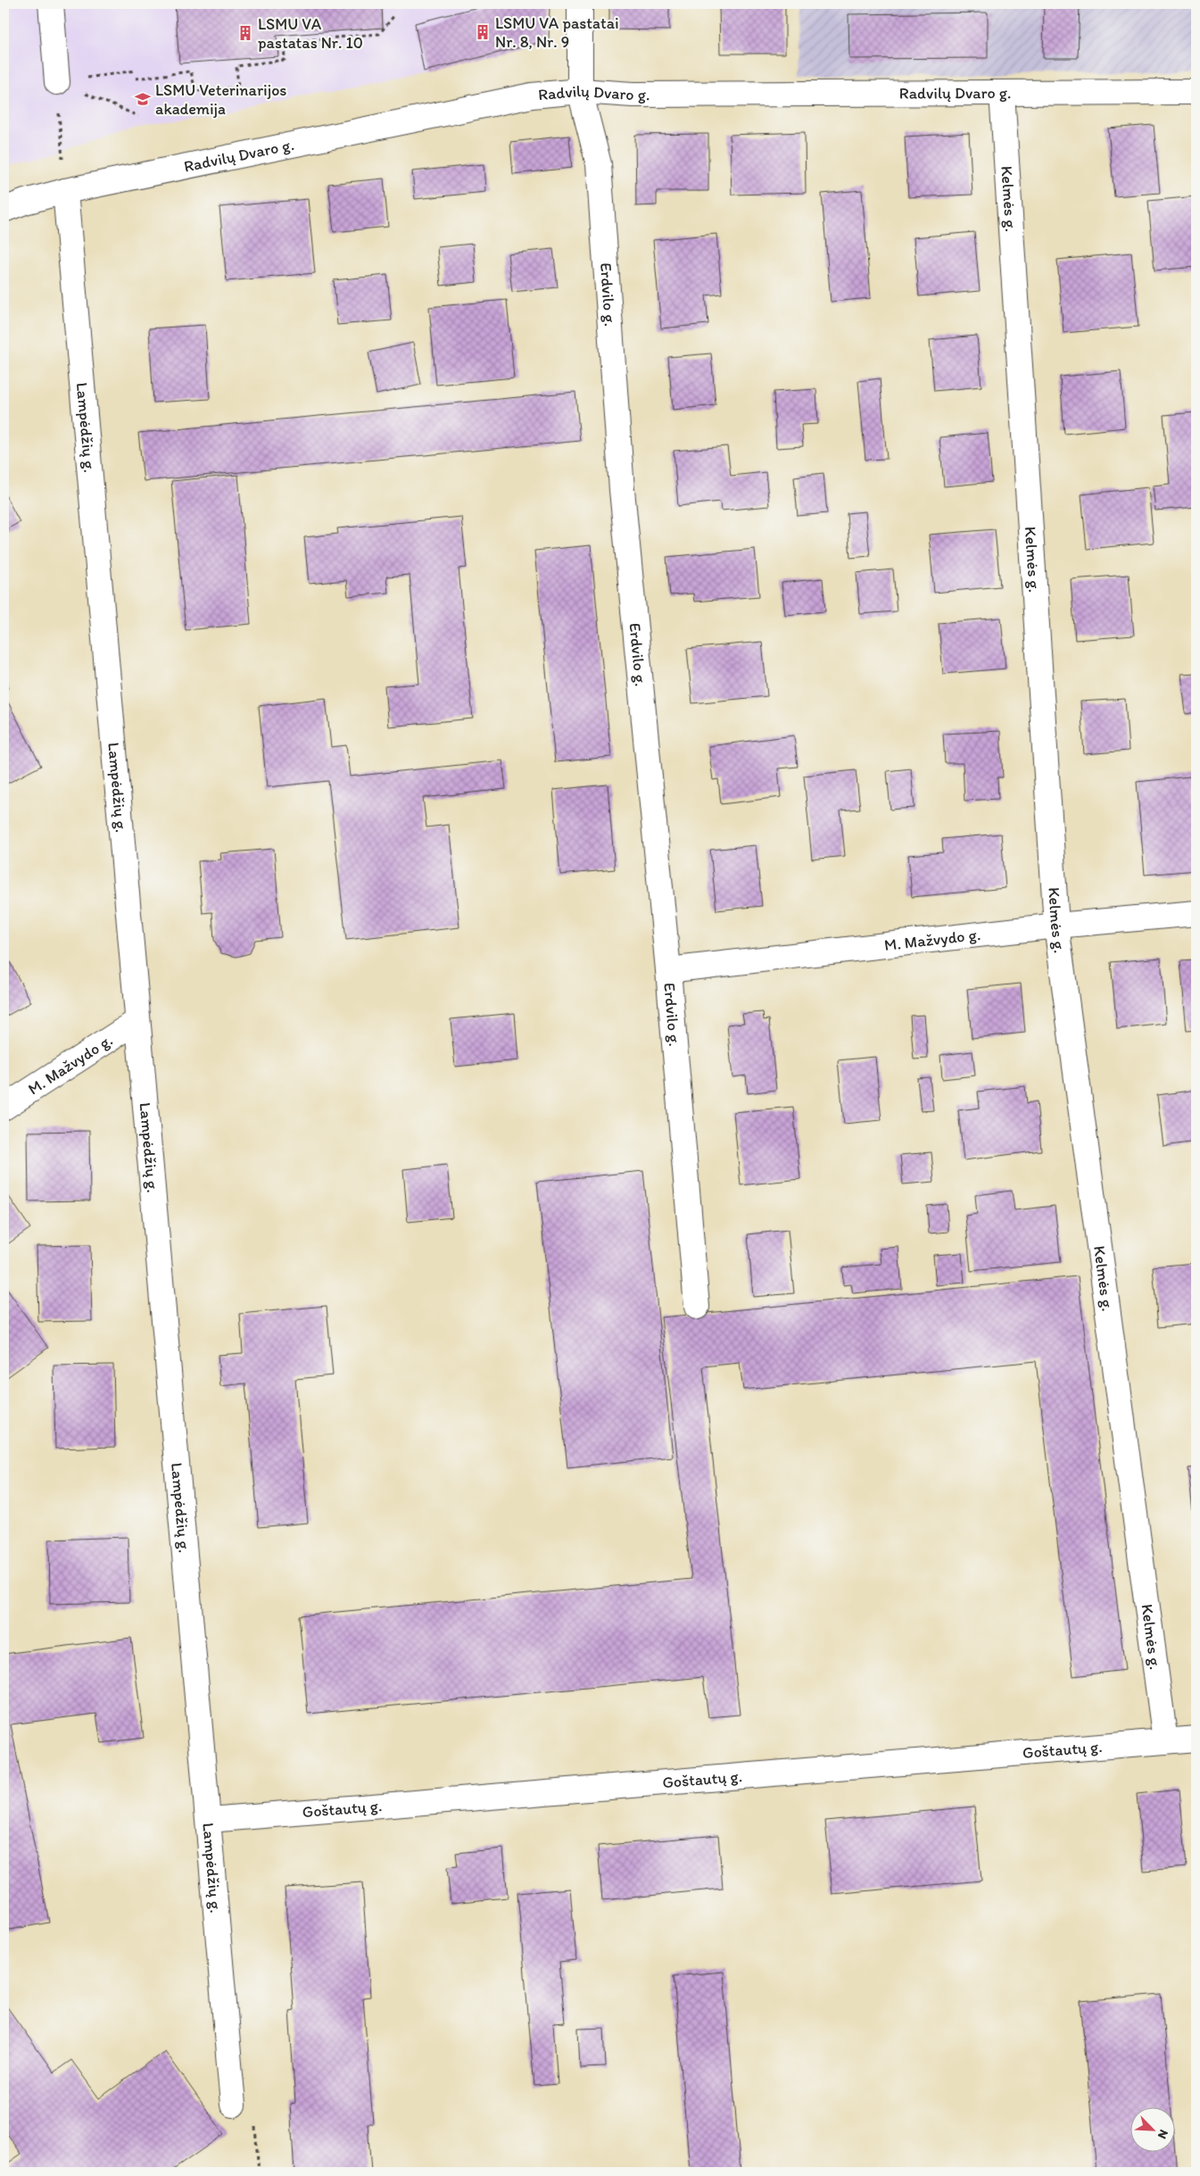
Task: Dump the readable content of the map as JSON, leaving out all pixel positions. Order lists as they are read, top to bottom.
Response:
{
  "streets": {
    "street": [
      "Radvilų Dvaro g.",
      "Kelmės g.",
      "Erdvilo g.",
      "Lampėdžių g.",
      "M. Mažvydo g.",
      "Goštautų g."
    ]
  },
  "crossings": [
    ["Radvilų Dvaro g.", "Kelmės g."],
    ["Radvilų Dvaro g.", "Erdvilo g."],
    ["Radvilų Dvaro g.", "Lampėdžių g."],
    ["Kelmės g.", "M. Mažvydo g."],
    ["Kelmės g.", "Goštautų g."],
    ["Erdvilo g.", "M. Mažvydo g."],
    ["Lampėdžių g.", "M. Mažvydo g."],
    ["Lampėdžių g.", "Goštautų g."]
  ],
  "places": {
    "building": ["LSMU VA pastatai Nr. 8, Nr. 9", "LSMU VA pastatas Nr. 10"],
    "school or university": ["LSMU Veterinarijos akademija"]
  },
  "north": "bottom right"
}
